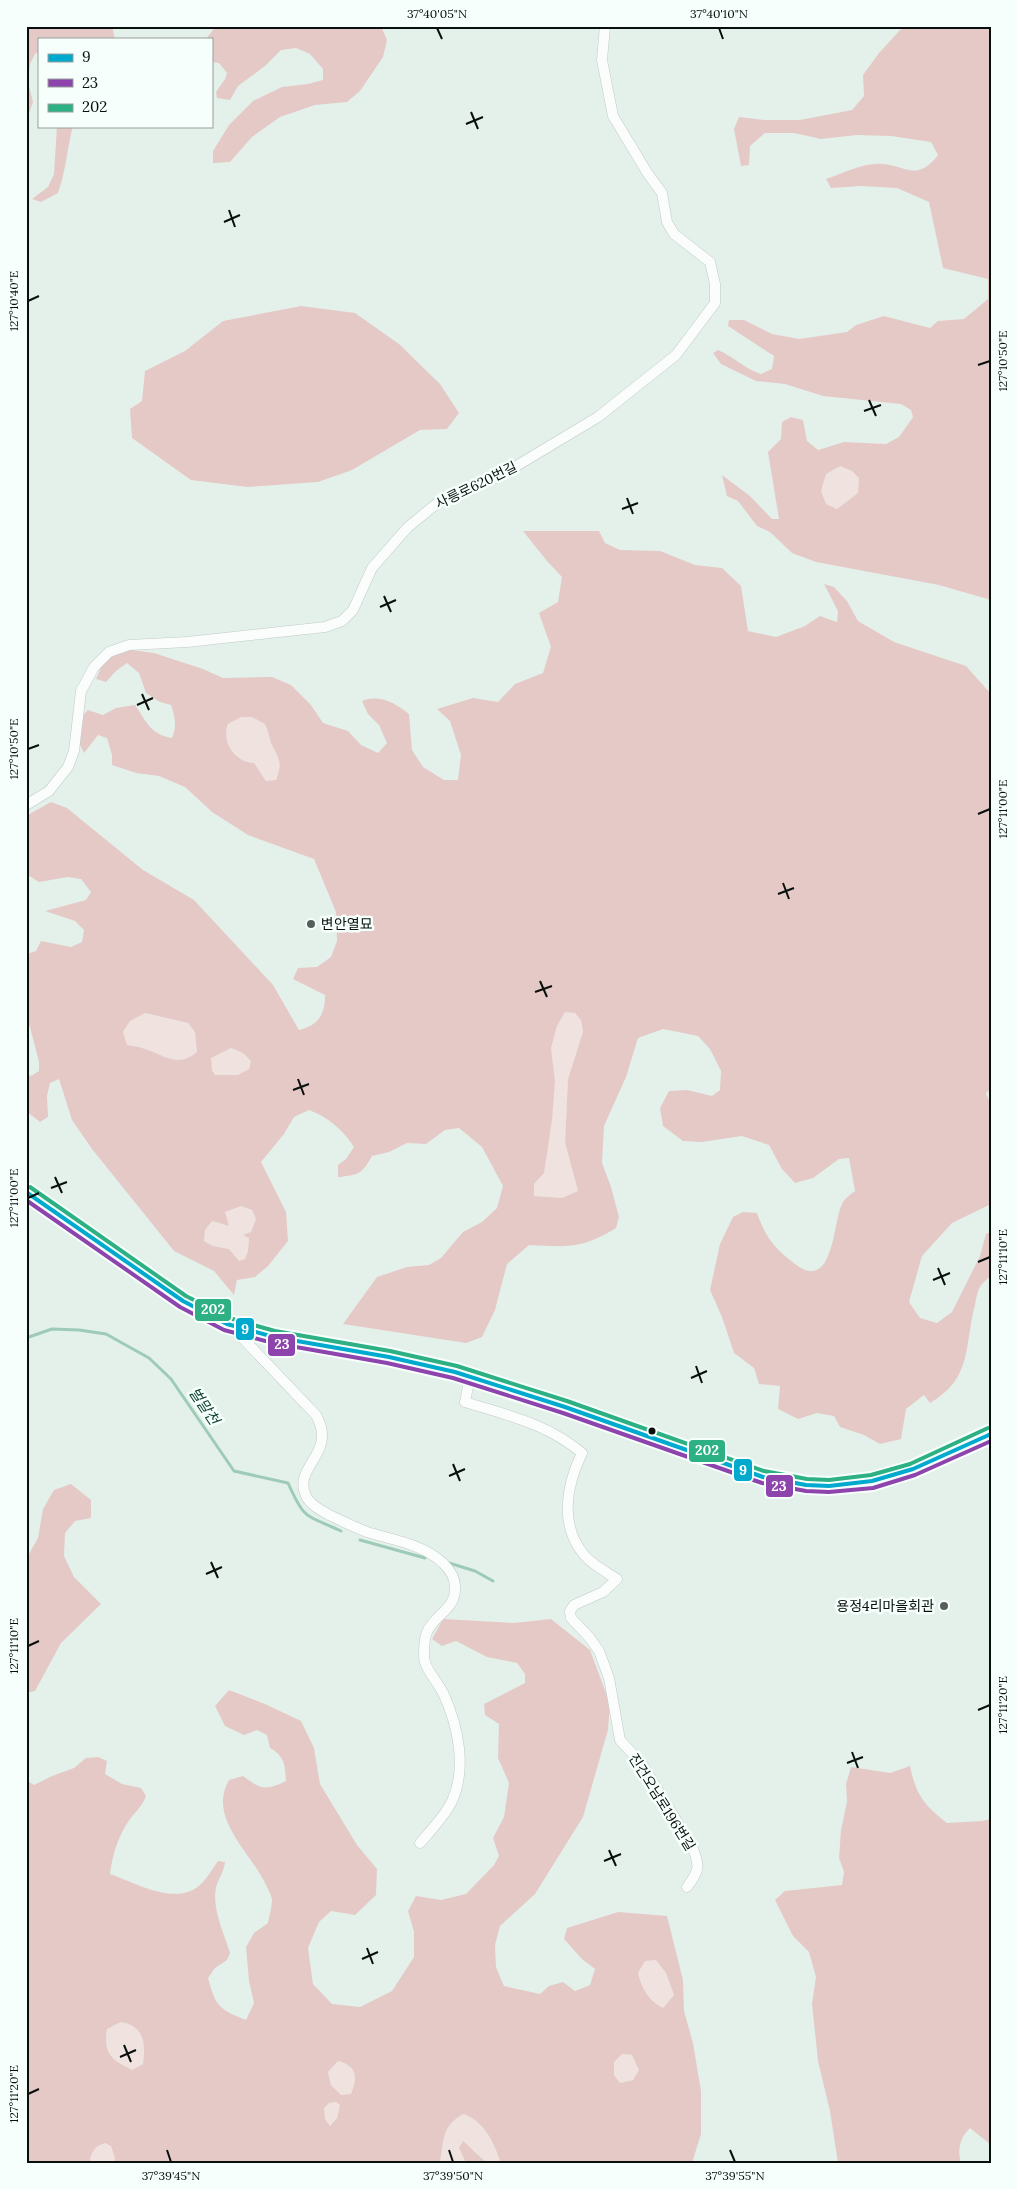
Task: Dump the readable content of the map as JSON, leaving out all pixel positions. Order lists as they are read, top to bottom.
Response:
{
  "streets": {
    "street": ["사릉로620번길", "진건오남로196번길"]
  },
  "water": ["벌말천"],
  "places": ["변안열묘", "용정4리마을회관"],
  "lines": ["transit line 202", "transit line 9", "transit line 23"],
  "legend": ["9", "23", "202"],
  "coordinates": [
    "37°40'05\"N",
    "37°40'10\"N",
    "127°10'40\"E",
    "127°10'50\"E",
    "127°11'00\"E",
    "127°11'10\"E",
    "127°11'20\"E",
    "37°39'45\"N",
    "37°39'50\"N",
    "37°39'55\"N"
  ]
}
